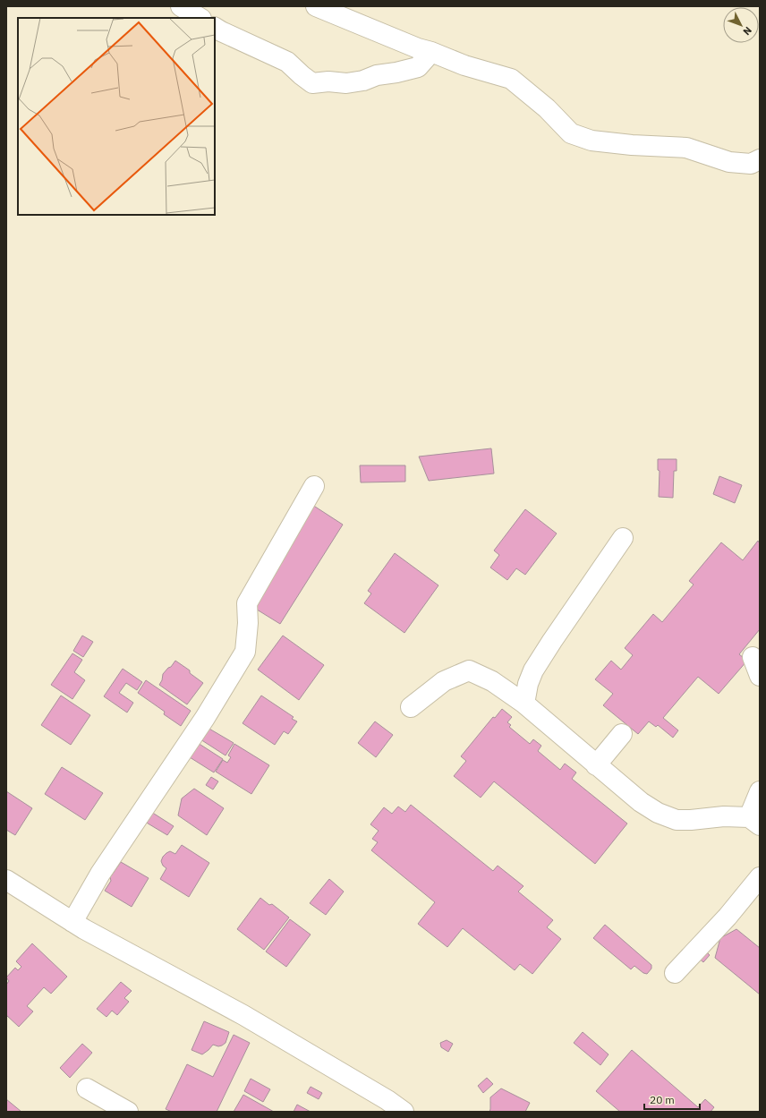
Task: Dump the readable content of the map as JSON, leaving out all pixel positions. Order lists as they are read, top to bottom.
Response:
{
  "scale_bar": "20 m",
  "north": "bottom right"
}
